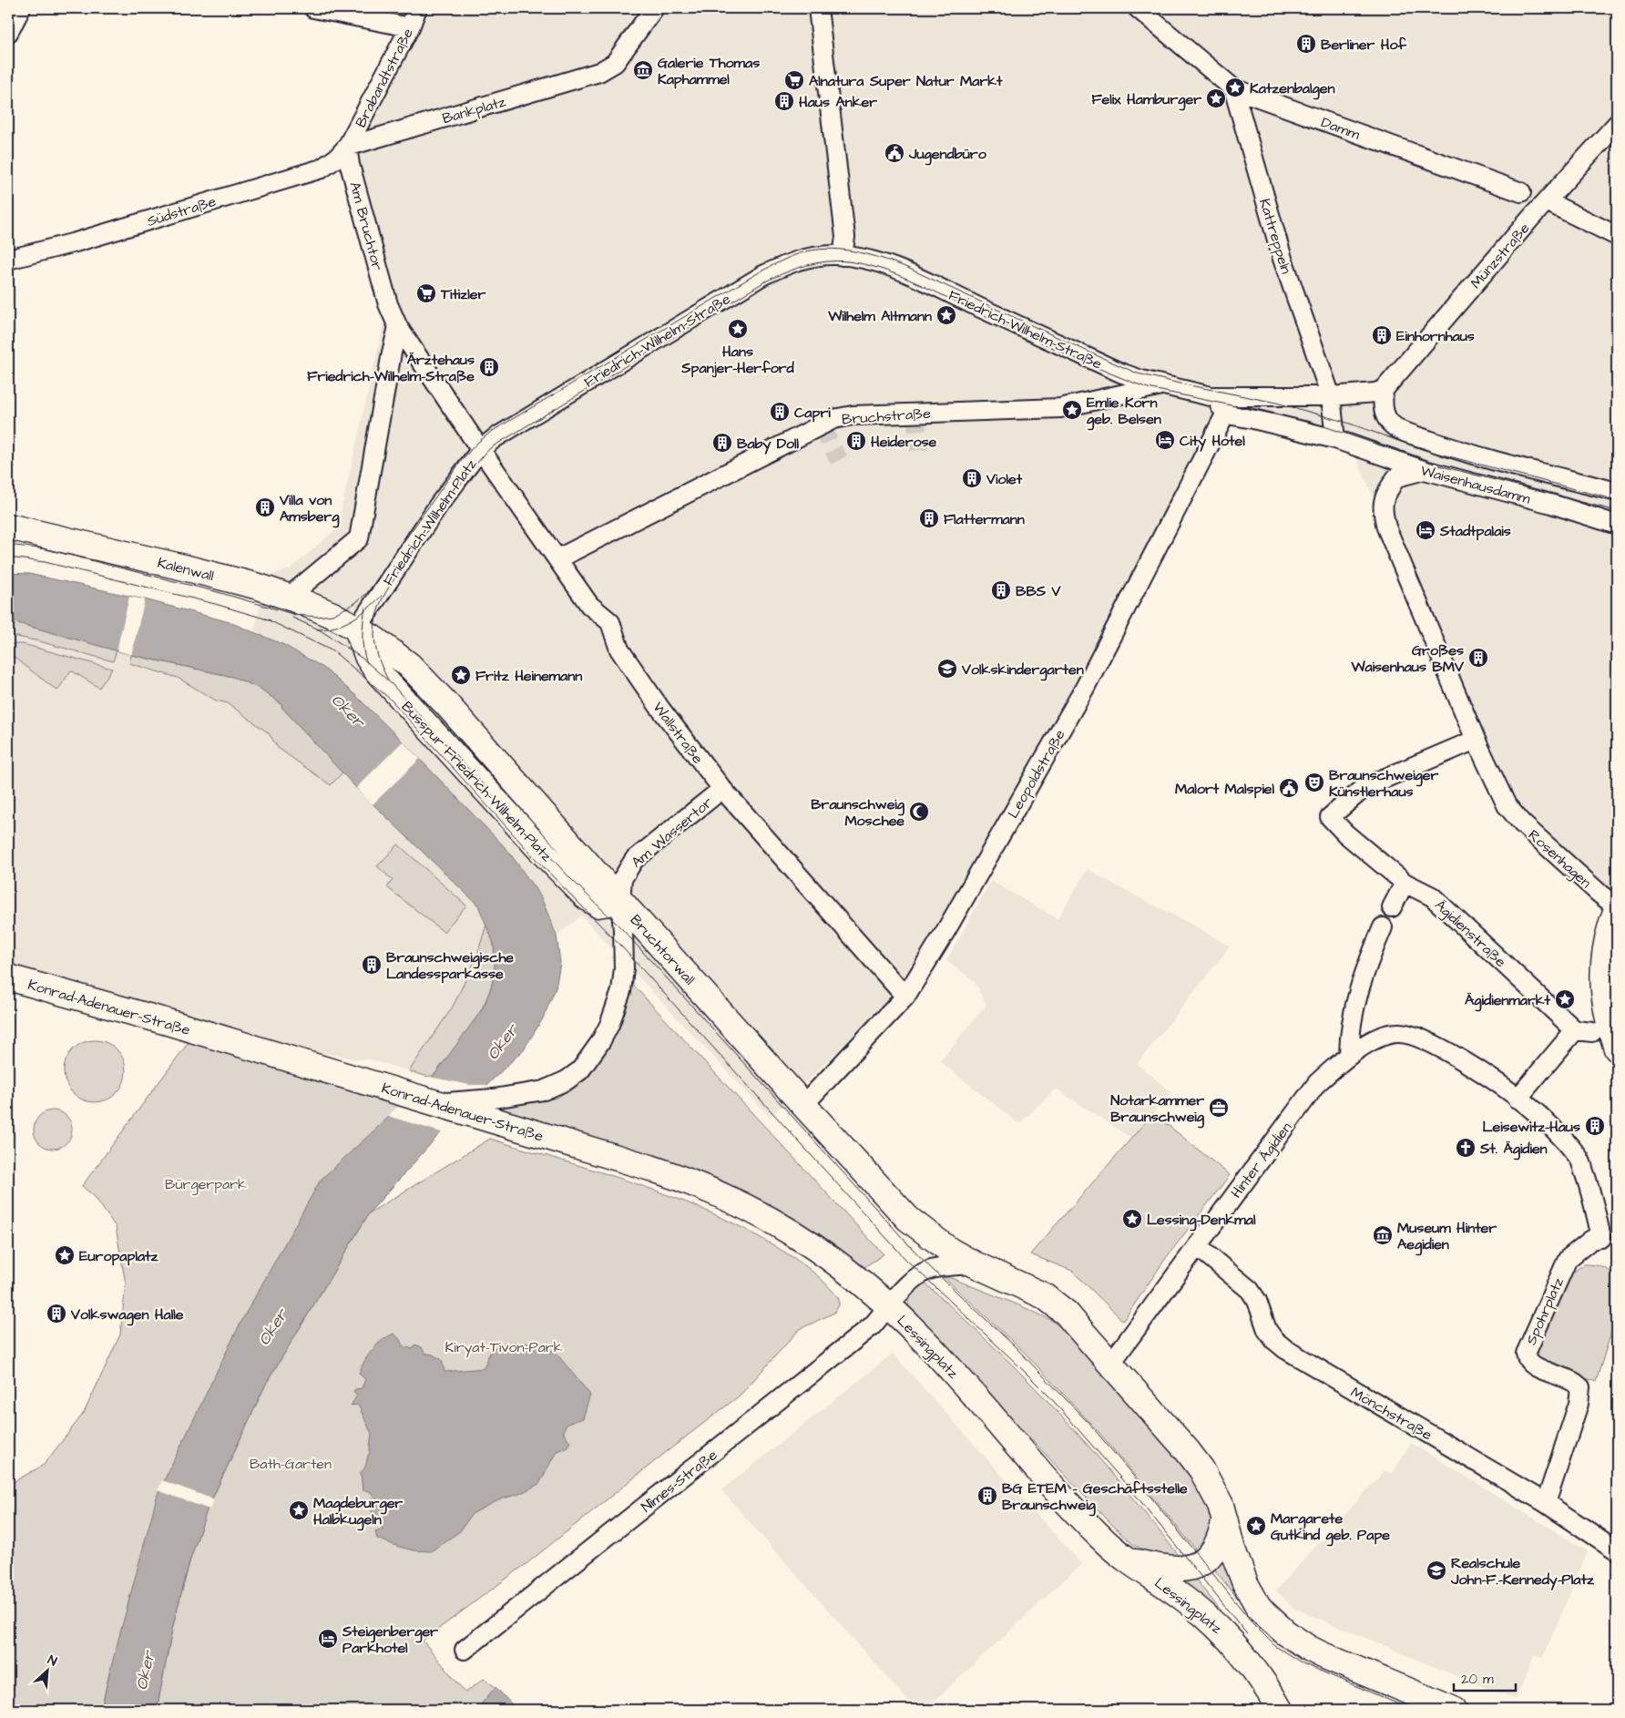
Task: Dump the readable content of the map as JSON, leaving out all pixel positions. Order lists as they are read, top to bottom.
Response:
{
  "streets": {
    "main road": [
      "Kalenwall",
      "Busspur Friedrich-Wilhelm-Platz",
      "Bruchtorwall",
      "Konrad-Adenauer-Straße",
      "Lessingplatz"
    ],
    "street": [
      "Brabandtstraße",
      "Bankplatz",
      "Damm",
      "Südstraße",
      "Am Bruchtor",
      "Kattreppeln",
      "Münzstraße",
      "Friedrich-Wilhelm-Straße",
      "Bruchstraße",
      "Waisenhausdamm",
      "Friedrich-Wilhelm-Platz",
      "Wallstraße",
      "Leopoldstraße",
      "Am Wassertor",
      "Rosenhagen",
      "Ägidienstraße",
      "Hinter Ägidien",
      "Spohrplatz",
      "Mönchstraße",
      "Nîmes-Straße"
    ]
  },
  "crossings": [
    ["Brabandtstraße", "Bankplatz"],
    ["Brabandtstraße", "Südstraße"],
    ["Brabandtstraße", "Am Bruchtor"],
    ["Bankplatz", "Südstraße"],
    ["Bankplatz", "Am Bruchtor"],
    ["Damm", "Kattreppeln"],
    ["Südstraße", "Am Bruchtor"],
    ["Am Bruchtor", "Friedrich-Wilhelm-Platz"],
    ["Kattreppeln", "Friedrich-Wilhelm-Straße"],
    ["Münzstraße", "Friedrich-Wilhelm-Straße"],
    ["Münzstraße", "Waisenhausdamm"],
    ["Friedrich-Wilhelm-Straße", "Bruchstraße"],
    ["Friedrich-Wilhelm-Straße", "Waisenhausdamm"],
    ["Friedrich-Wilhelm-Straße", "Friedrich-Wilhelm-Platz"],
    ["Friedrich-Wilhelm-Straße", "Wallstraße"],
    ["Bruchstraße", "Wallstraße"],
    ["Waisenhausdamm", "Rosenhagen"],
    ["Friedrich-Wilhelm-Platz", "Kalenwall"],
    ["Friedrich-Wilhelm-Platz", "Wallstraße"],
    ["Friedrich-Wilhelm-Platz", "Busspur Friedrich-Wilhelm-Platz"],
    ["Kalenwall", "Busspur Friedrich-Wilhelm-Platz"],
    ["Wallstraße", "Leopoldstraße"],
    ["Wallstraße", "Am Wassertor"],
    ["Leopoldstraße", "Bruchtorwall"],
    ["Busspur Friedrich-Wilhelm-Platz", "Am Wassertor"],
    ["Busspur Friedrich-Wilhelm-Platz", "Bruchtorwall"],
    ["Am Wassertor", "Bruchtorwall"],
    ["Am Wassertor", "Konrad-Adenauer-Straße"],
    ["Rosenhagen", "Ägidienstraße"],
    ["Ägidienstraße", "Hinter Ägidien"],
    ["Ägidienstraße", "Spohrplatz"],
    ["Bruchtorwall", "Lessingplatz"],
    ["Konrad-Adenauer-Straße", "Lessingplatz"],
    ["Konrad-Adenauer-Straße", "Nîmes-Straße"],
    ["Hinter Ägidien", "Spohrplatz"],
    ["Hinter Ägidien", "Mönchstraße"],
    ["Spohrplatz", "Mönchstraße"],
    ["Lessingplatz", "Nîmes-Straße"]
  ],
  "water": ["Oker"],
  "parks": ["Bürgerpark", "Kiryat-Tivon-Park", "Bath-Garten"],
  "places": {
    "building": [
      "Berliner Hof",
      "Haus Anker",
      "Einhornhaus",
      "Ärztehaus Friedrich-Wilhelm-Straße",
      "Capri",
      "Heiderose",
      "Baby Doll",
      "Violet",
      "Villa von Amsberg",
      "Flattermann",
      "BBS V",
      "Großes Waisenhaus BMV",
      "Braunschweigische Landessparkasse",
      "Leisewitz-Haus",
      "Volkswagen Halle",
      "BG ETEM - Geschäftsstelle Braunschweig"
    ],
    "museum": ["Galerie Thomas Kaphammel", "Museum Hinter Aegidien"],
    "supermarket": ["Alnatura Super Natur Markt", "Titizler"],
    "place": [
      "Katzenbalgen",
      "Felix Hamburger",
      "Wilhelm Altmann",
      "Hans Spanjer-Herford",
      "Emlie Korn geb. Belsen",
      "Fritz Heinemann",
      "Ägidienmarkt",
      "Lessing-Denkmal",
      "Europaplatz",
      "Magdeburger Halbkugeln",
      "Margarete Gutkind geb. Pape"
    ],
    "public building": ["Jugendbüro", "Malort Malspiel"],
    "hotel": ["City Hotel", "Stadtpalais", "Steigenberger Parkhotel"],
    "school or university": ["Volkskindergarten", "Realschule John-F.-Kennedy-Platz"],
    "theatre": ["Braunschweiger Künstlerhaus"],
    "mosque": ["Braunschweig Moschee"],
    "office": ["Notarkammer Braunschweig"],
    "church": ["St. Ägidien"]
  },
  "scale_bar": "20 m",
  "north": "top right"
}
